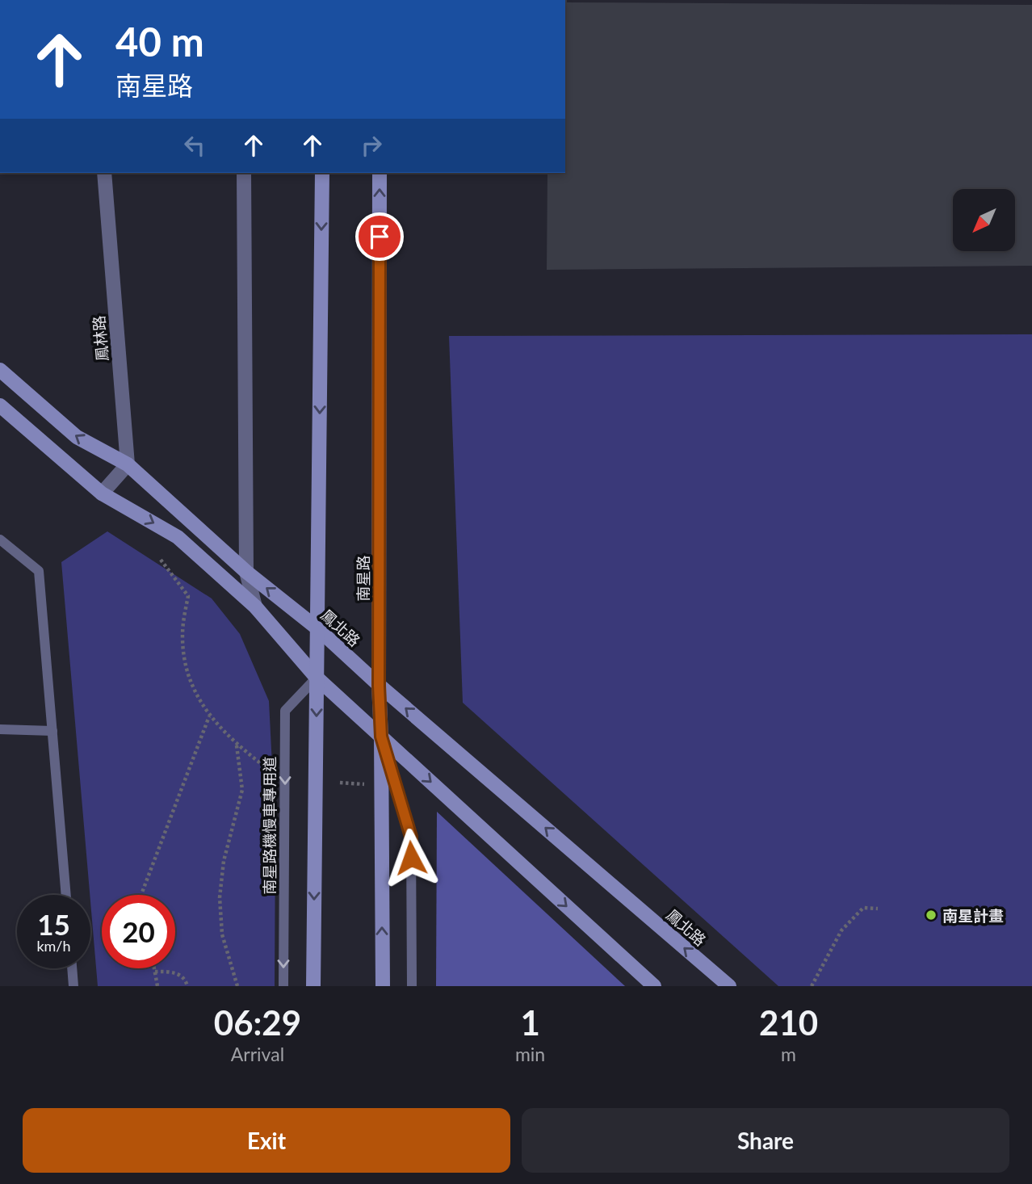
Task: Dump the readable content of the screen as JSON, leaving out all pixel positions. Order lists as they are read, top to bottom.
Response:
{
  "streets": {
    "street": ["鳳林路", "南星路", "鳳北路"],
    "lane": ["南星路機慢車專用道"]
  },
  "crossings": [
    ["鳳林路", "鳳北路"],
    ["南星路", "鳳北路"]
  ],
  "one_way": ["南星路機慢車專用道"],
  "places": ["南星計畫"],
  "north": "bottom left",
  "page": {
    "turn": ["40 m", "南星路"],
    "speed": "15 km/h",
    "limit": "20",
    "eta": [
      "06:29",
      "Arrival",
      "1",
      "min",
      "210",
      "m"
    ],
    "buttons": ["Exit", "Share"]
  }
}
